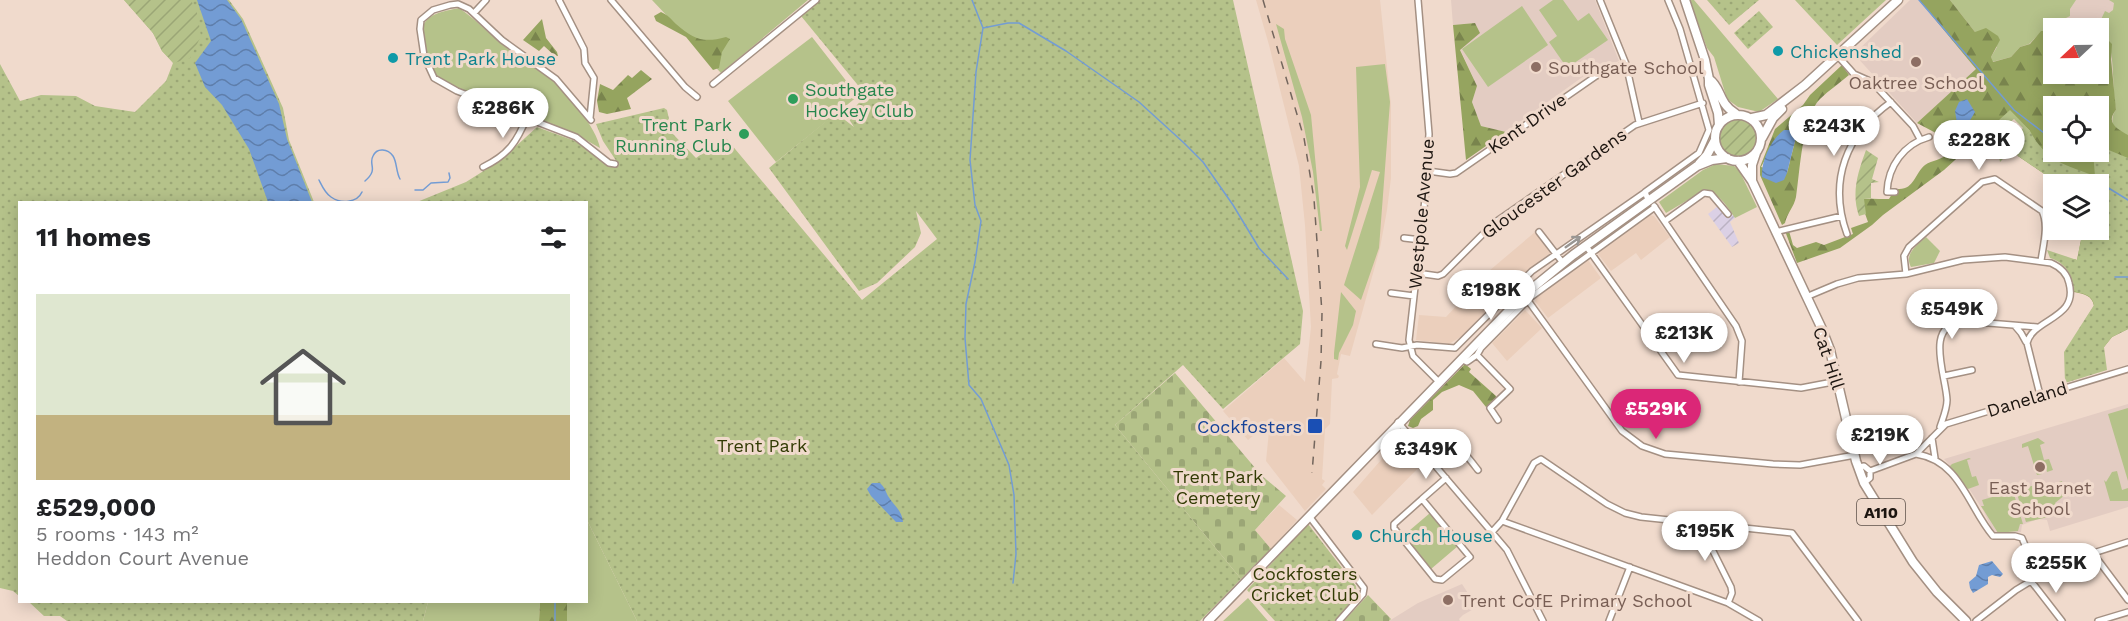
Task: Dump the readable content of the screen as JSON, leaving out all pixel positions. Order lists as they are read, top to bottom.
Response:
{
  "streets": {
    "main road": ["Cat Hill", "A110"],
    "street": [
      "Kent Drive",
      "Gloucester Gardens",
      "Westpole Avenue",
      "Daneland"
    ]
  },
  "crossings": [
    ["Kent Drive", "Westpole Avenue"],
    ["Gloucester Gardens", "Westpole Avenue"]
  ],
  "parks": ["Trent Park", "Trent Park Cemetery", "Cockfosters Cricket Club"],
  "places": {
    "other": [
      "Chickenshed",
      "Trent Park House",
      "Oaktree School",
      "Southgate School",
      "Southgate Hockey Club",
      "Trent Park Running Club",
      "East Barnet School",
      "Church House",
      "Trent CofE Primary School"
    ],
    "transit": ["Cockfosters"]
  },
  "north": "left",
  "page": {
    "price": [
      "£286K",
      "£243K",
      "£228K",
      "£198K",
      "£549K",
      "£213K",
      "£529K",
      "£219K",
      "£349K",
      "£195K",
      "£255K"
    ],
    "heading": "11 homes",
    "list": [
      {
        "name": "£529,000",
        "note": "5 rooms · 143 m² · Heddon Court Avenue"
      }
    ]
  }
}
